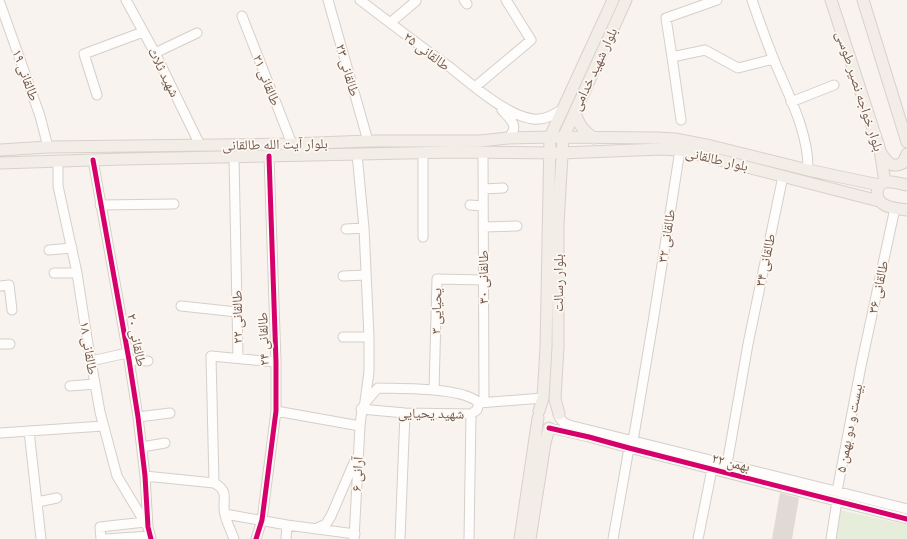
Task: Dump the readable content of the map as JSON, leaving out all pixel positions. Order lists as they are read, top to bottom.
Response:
{
  "streets": {
    "main road": [
      "بلوار شهید خدامی",
      "بلوار خواجه نصیر طوسی",
      "بلوار آیت الله طالقانی",
      "بلوار طالقانی",
      "بلوار رسالت"
    ],
    "street": [
      "طالقانی ۲۵",
      "طالقانی ۲۳",
      "شهید ثلاث",
      "طالقانی ۱۹",
      "طالقانی ۲۱",
      "طالقانی ۳۲",
      "طالقانی ۳۴",
      "طالقانی ۳۰",
      "طالقانی ۳۶",
      "یحیایی ۳",
      "طالقانی ۲۲",
      "طالقانی ۲۴",
      "طالقانی ۲۰",
      "طالقانی ۱۸",
      "شهید یحیایی",
      "بیست و دو بهمن ۵",
      "۲۲ بهمن",
      "آرانی ۶"
    ]
  },
  "crossings": [
    ["بلوار شهید خدامی", "بلوار آیت الله طالقانی"],
    ["بلوار شهید خدامی", "بلوار طالقانی"],
    ["بلوار شهید خدامی", "بلوار رسالت"],
    ["طالقانی ۲۳", "بلوار آیت الله طالقانی"],
    ["شهید ثلاث", "بلوار آیت الله طالقانی"],
    ["طالقانی ۱۹", "بلوار آیت الله طالقانی"],
    ["طالقانی ۲۱", "بلوار آیت الله طالقانی"],
    ["بلوار خواجه نصیر طوسی", "بلوار طالقانی"],
    ["بلوار آیت الله طالقانی", "بلوار طالقانی"],
    ["بلوار آیت الله طالقانی", "طالقانی ۳۰"],
    ["بلوار آیت الله طالقانی", "بلوار رسالت"],
    ["بلوار آیت الله طالقانی", "طالقانی ۲۲"],
    ["بلوار آیت الله طالقانی", "طالقانی ۲۴"],
    ["بلوار آیت الله طالقانی", "طالقانی ۲۰"],
    ["بلوار آیت الله طالقانی", "طالقانی ۱۸"],
    ["بلوار آیت الله طالقانی", "آرانی ۶"],
    ["بلوار طالقانی", "طالقانی ۳۲"],
    ["بلوار طالقانی", "طالقانی ۳۴"],
    ["بلوار طالقانی", "بلوار رسالت"],
    ["بلوار طالقانی", "طالقانی ۳۶"],
    ["طالقانی ۳۲", "۲۲ بهمن"],
    ["طالقانی ۳۴", "۲۲ بهمن"],
    ["طالقانی ۳۰", "یحیایی ۳"],
    ["طالقانی ۳۰", "شهید یحیایی"],
    ["بلوار رسالت", "شهید یحیایی"],
    ["بلوار رسالت", "۲۲ بهمن"],
    ["طالقانی ۳۶", "بیست و دو بهمن ۵"],
    ["طالقانی ۲۰", "طالقانی ۱۸"],
    ["شهید یحیایی", "آرانی ۶"],
    ["بیست و دو بهمن ۵", "۲۲ بهمن"]
  ]
}
